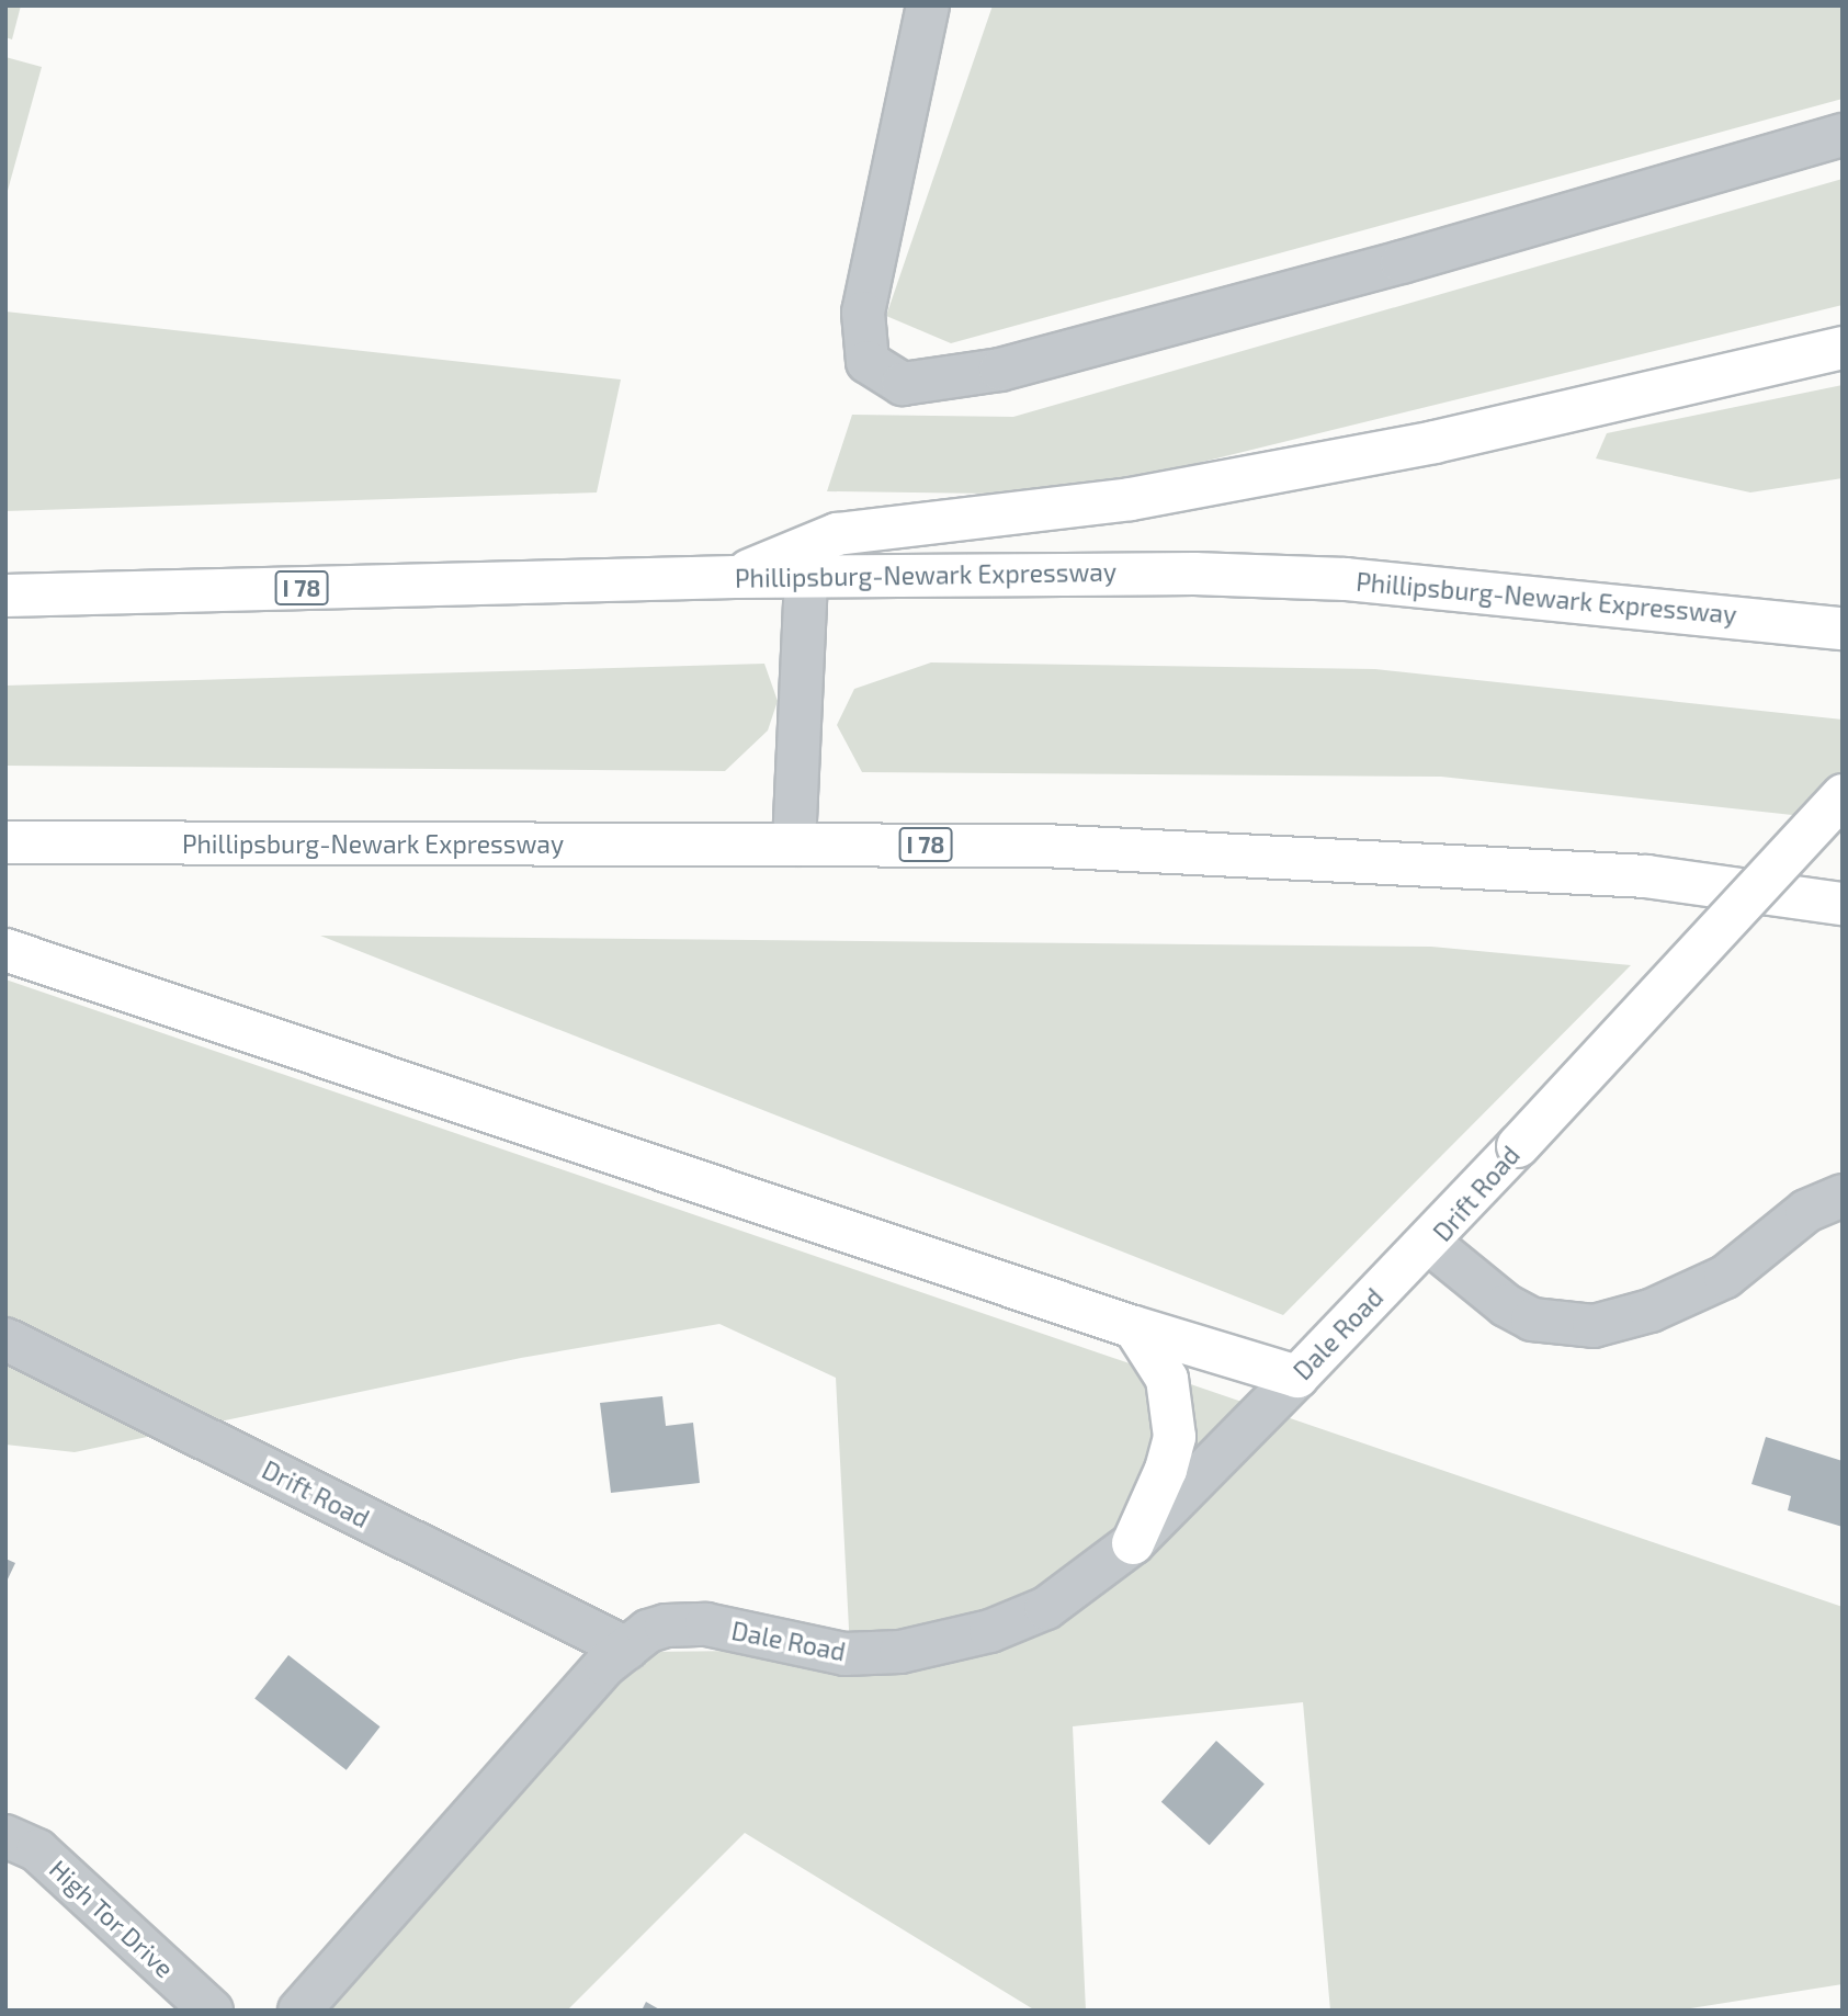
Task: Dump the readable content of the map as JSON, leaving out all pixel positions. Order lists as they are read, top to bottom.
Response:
{
  "streets": {
    "main road": [
      "Phillipsburg-Newark Expressway",
      "I 78",
      "Drift Road",
      "Dale Road"
    ],
    "street": ["High Tor Drive"]
  },
  "crossings": [
    ["Drift Road", "Dale Road"]
  ]
}
